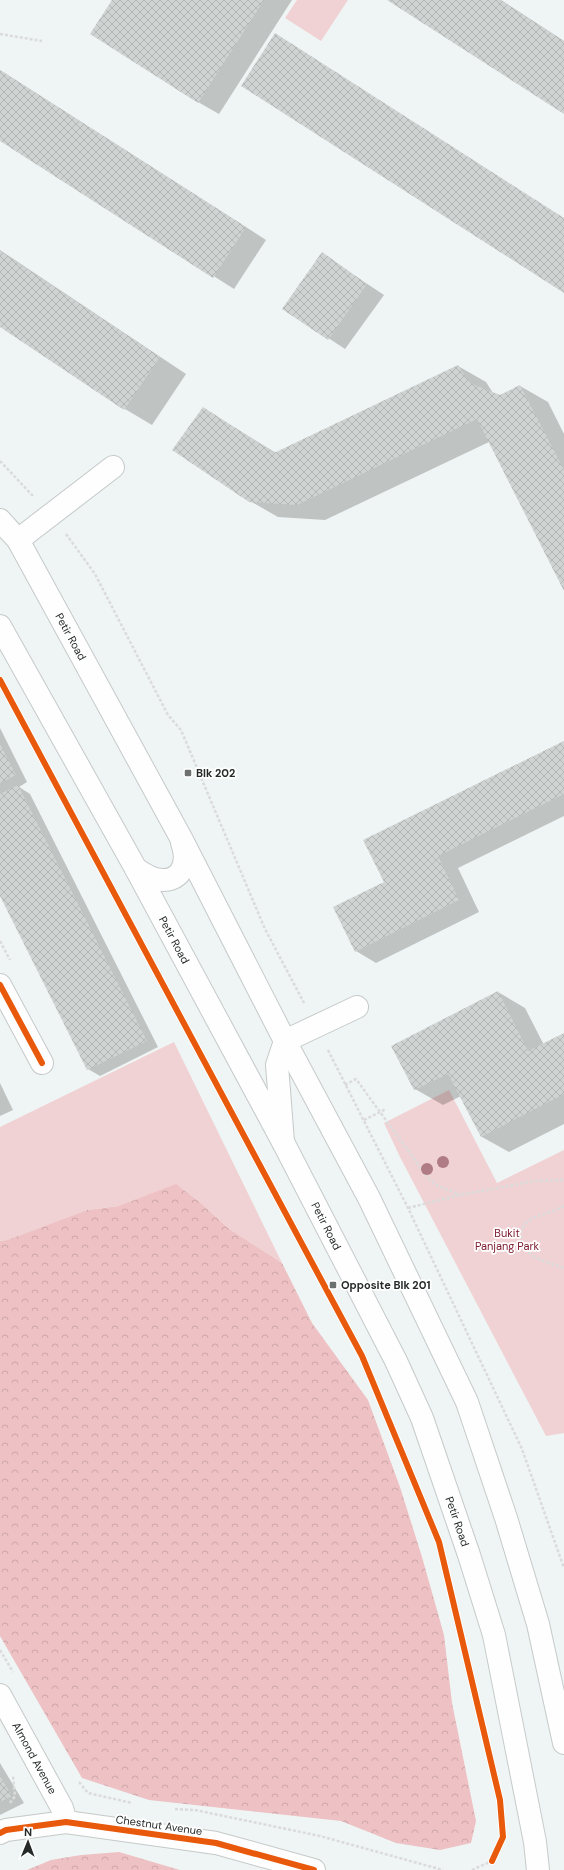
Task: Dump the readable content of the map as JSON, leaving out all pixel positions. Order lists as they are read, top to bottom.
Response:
{
  "streets": {
    "main road": ["Petir Road", "Almond Avenue", "Chestnut Avenue"]
  },
  "crossings": [
    ["Almond Avenue", "Chestnut Avenue"]
  ],
  "parks": ["Bukit Panjang Park"],
  "places": {
    "transit": ["Blk 202", "Opposite Blk 201"]
  },
  "north": "top"
}
